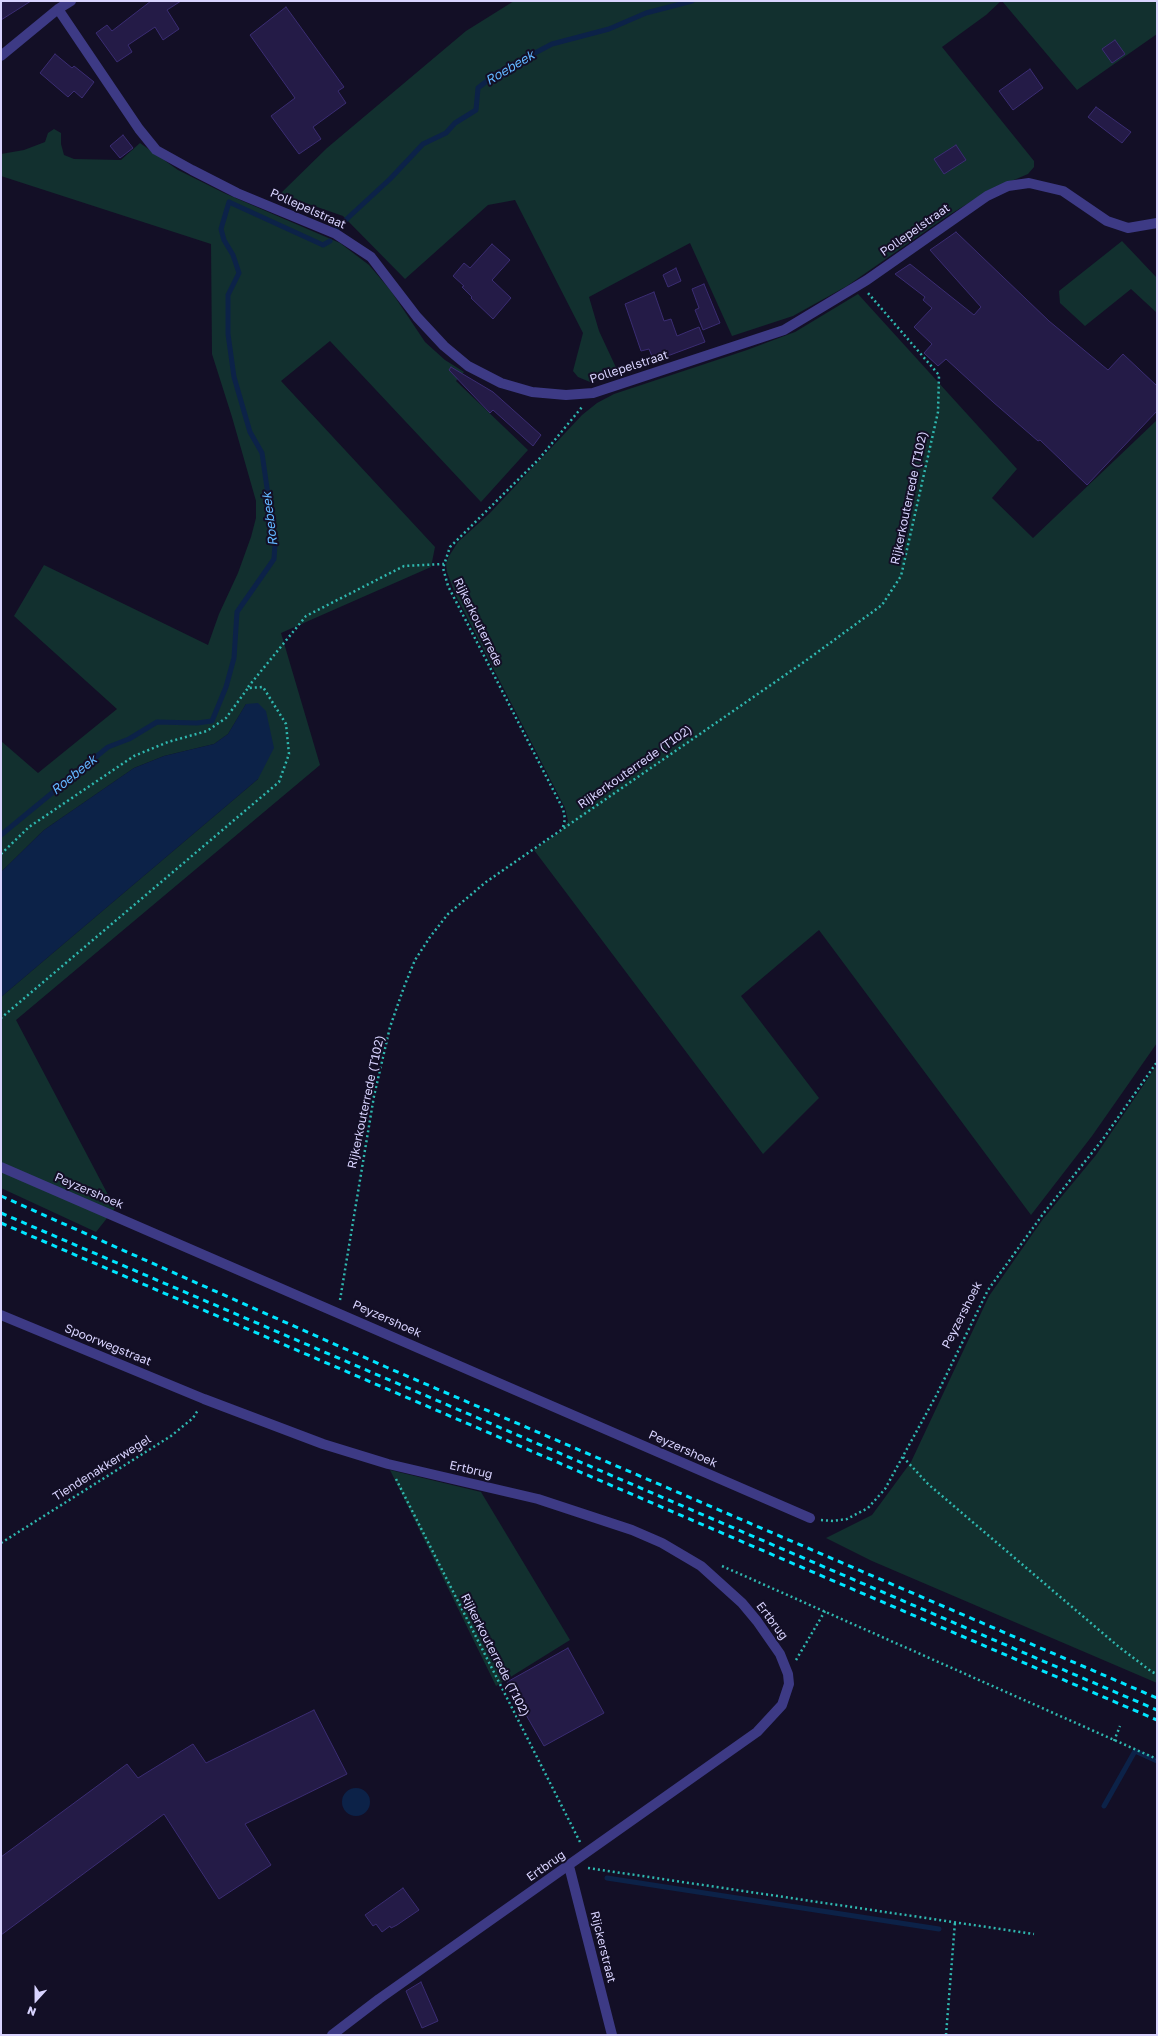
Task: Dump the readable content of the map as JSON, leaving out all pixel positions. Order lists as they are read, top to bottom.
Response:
{
  "streets": {
    "street": [
      "Pollepelstraat",
      "Peyzershoek",
      "Spoorwegstraat",
      "Ertbrug",
      "Rijckerstraat"
    ],
    "path": ["Rijkerkouterrede (T102)", "Rijkerkouterrede", "Tiendenakkerwegel"]
  },
  "crossings": [
    ["Pollepelstraat", "Rijkerkouterrede (T102)"],
    ["Rijkerkouterrede (T102)", "Rijkerkouterrede"],
    ["Rijkerkouterrede (T102)", "Peyzershoek"],
    ["Rijkerkouterrede (T102)", "Ertbrug"],
    ["Spoorwegstraat", "Tiendenakkerwegel"],
    ["Spoorwegstraat", "Ertbrug"],
    ["Tiendenakkerwegel", "Ertbrug"],
    ["Ertbrug", "Rijckerstraat"]
  ],
  "water": ["Roebeek"],
  "north": "bottom"
}
